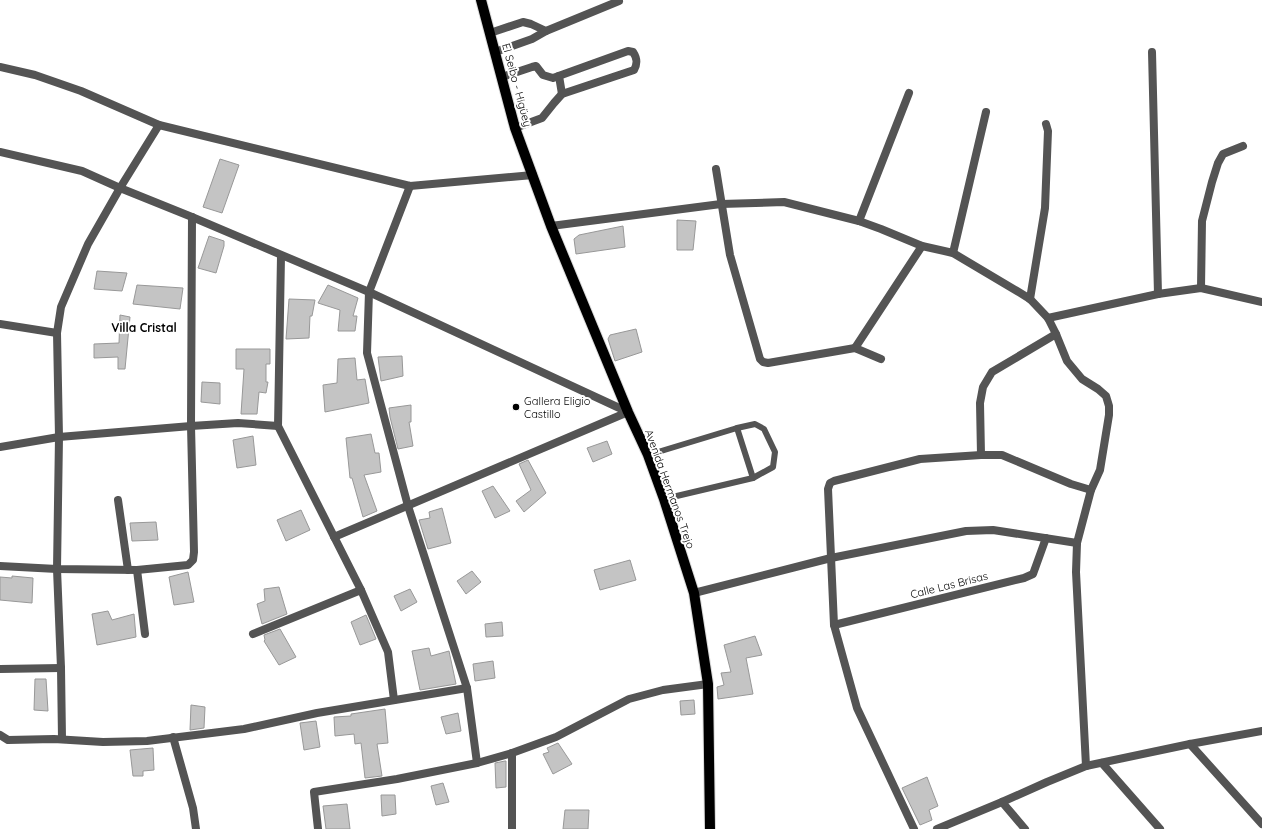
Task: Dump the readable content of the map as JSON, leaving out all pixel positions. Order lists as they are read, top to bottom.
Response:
{
  "streets": {
    "main road": ["El Seibo - Higüey", "Avenida Hermanos Trejo"],
    "street": ["Calle Las Brisas"]
  },
  "crossings": [
    ["El Seibo - Higüey", "Avenida Hermanos Trejo"]
  ],
  "districts": ["Villa Cristal"],
  "places": ["Gallera Eligio Castillo"]
}
